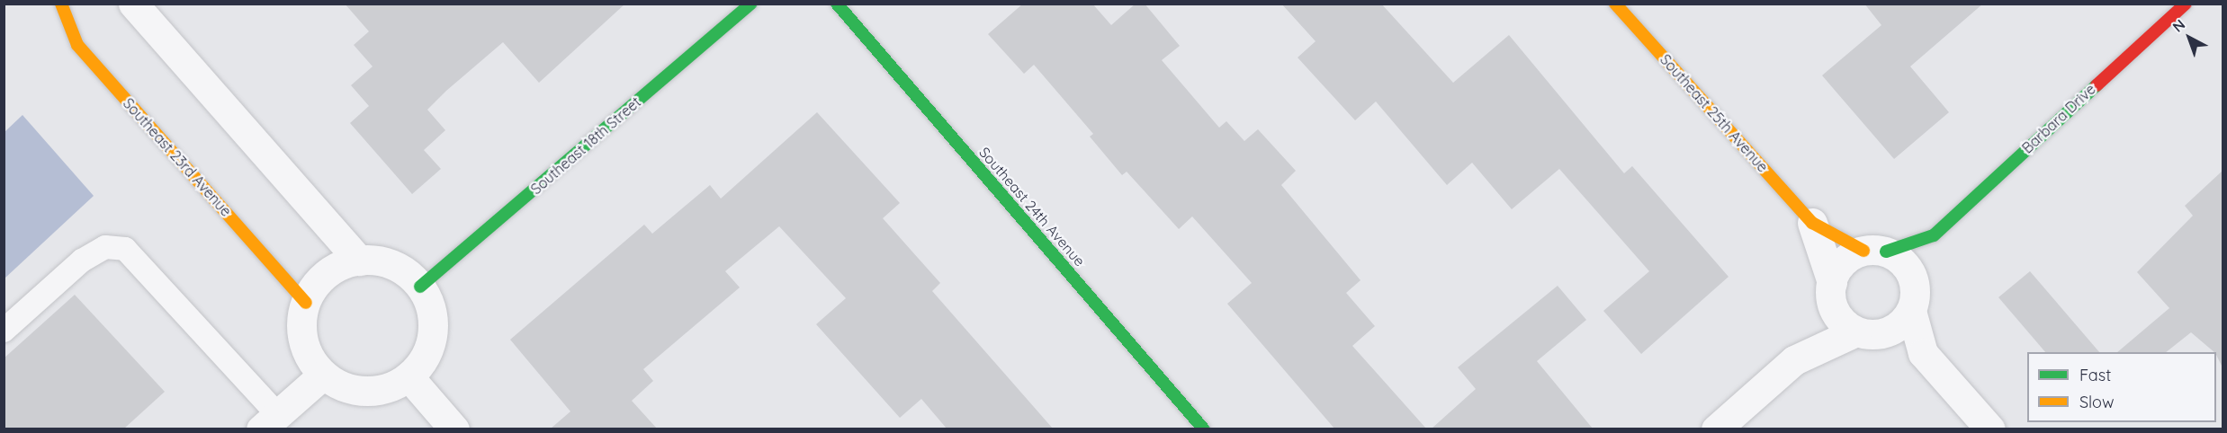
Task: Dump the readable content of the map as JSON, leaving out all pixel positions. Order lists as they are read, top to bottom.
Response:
{
  "streets": {
    "street": [
      "Southeast 25th Avenue",
      "Barbara Drive",
      "Southeast 18th Street",
      "Southeast 23rd Avenue",
      "Southeast 24th Avenue"
    ]
  },
  "crossings": [
    ["Southeast 25th Avenue", "Barbara Drive"],
    ["Southeast 18th Street", "Southeast 23rd Avenue"]
  ],
  "legend": ["Fast", "Slow"],
  "north": "top left"
}
